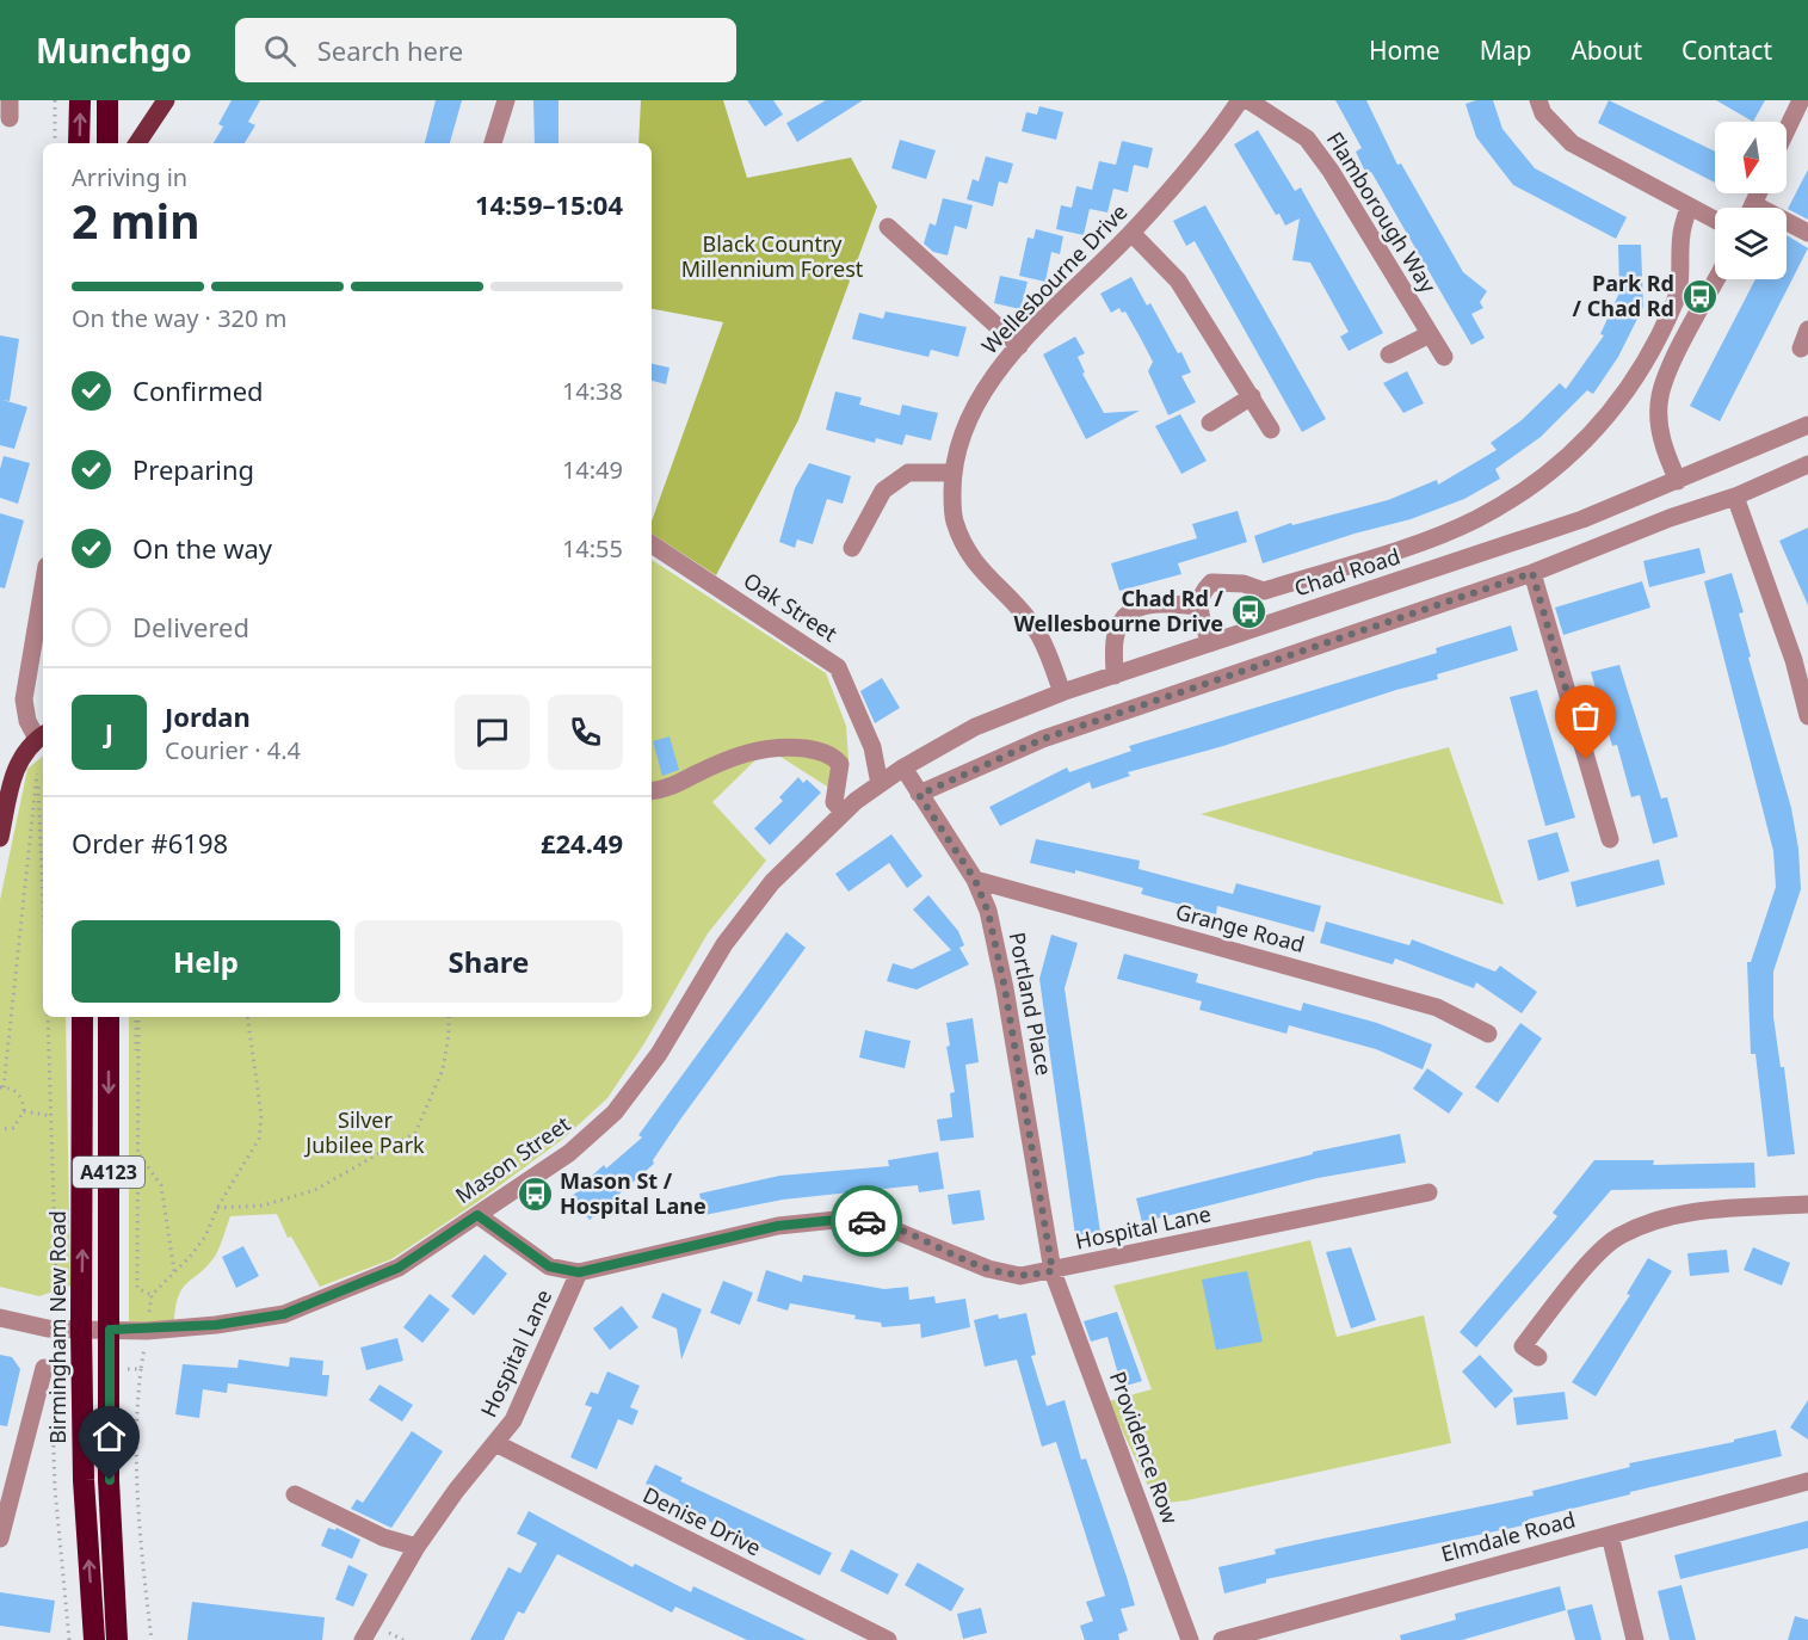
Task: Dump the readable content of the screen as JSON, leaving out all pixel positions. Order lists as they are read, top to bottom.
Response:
{
  "streets": {
    "highway": ["A4123", "Birmingham New Road"],
    "street": [
      "Flamborough Way",
      "Wellesbourne Drive",
      "Chad Road",
      "Oak Street",
      "Grange Road",
      "Portland Place",
      "Mason Street",
      "Hospital Lane",
      "Providence Row",
      "Denise Drive",
      "Elmdale Road"
    ]
  },
  "crossings": [
    ["Wellesbourne Drive", "Chad Road"],
    ["Chad Road", "Portland Place"],
    ["Chad Road", "Mason Street"],
    ["Oak Street", "Mason Street"],
    ["Grange Road", "Portland Place"],
    ["Portland Place", "Mason Street"],
    ["Portland Place", "Hospital Lane"],
    ["Portland Place", "Providence Row"],
    ["Mason Street", "A4123"],
    ["Mason Street", "Birmingham New Road"],
    ["Hospital Lane", "Providence Row"],
    ["Hospital Lane", "Denise Drive"]
  ],
  "parks": ["Black Country Millennium Forest", "Silver Jubilee Park"],
  "places": {
    "bus stop": ["Park Rd / Chad Rd", "Chad Rd / Wellesbourne Drive", "Mason St / Hospital Lane"]
  },
  "north": "bottom",
  "page": {
    "header": "Munchgo",
    "search": "Search here",
    "nav": [
      "Home",
      "Map",
      "About",
      "Contact"
    ],
    "heading": ["2 min", "Arriving in", "14:59–15:04"],
    "panel": [
      "Jordan",
      "Courier · 4.4",
      "Order #6198",
      "£24.49"
    ],
    "bar": "On the way · 320 m",
    "list": [
      ["Confirmed", "14:38"],
      ["Preparing", "14:49"],
      ["On the way", "14:55"],
      "Delivered"
    ],
    "round": "J",
    "buttons": ["Help", "Share"]
  }
}
